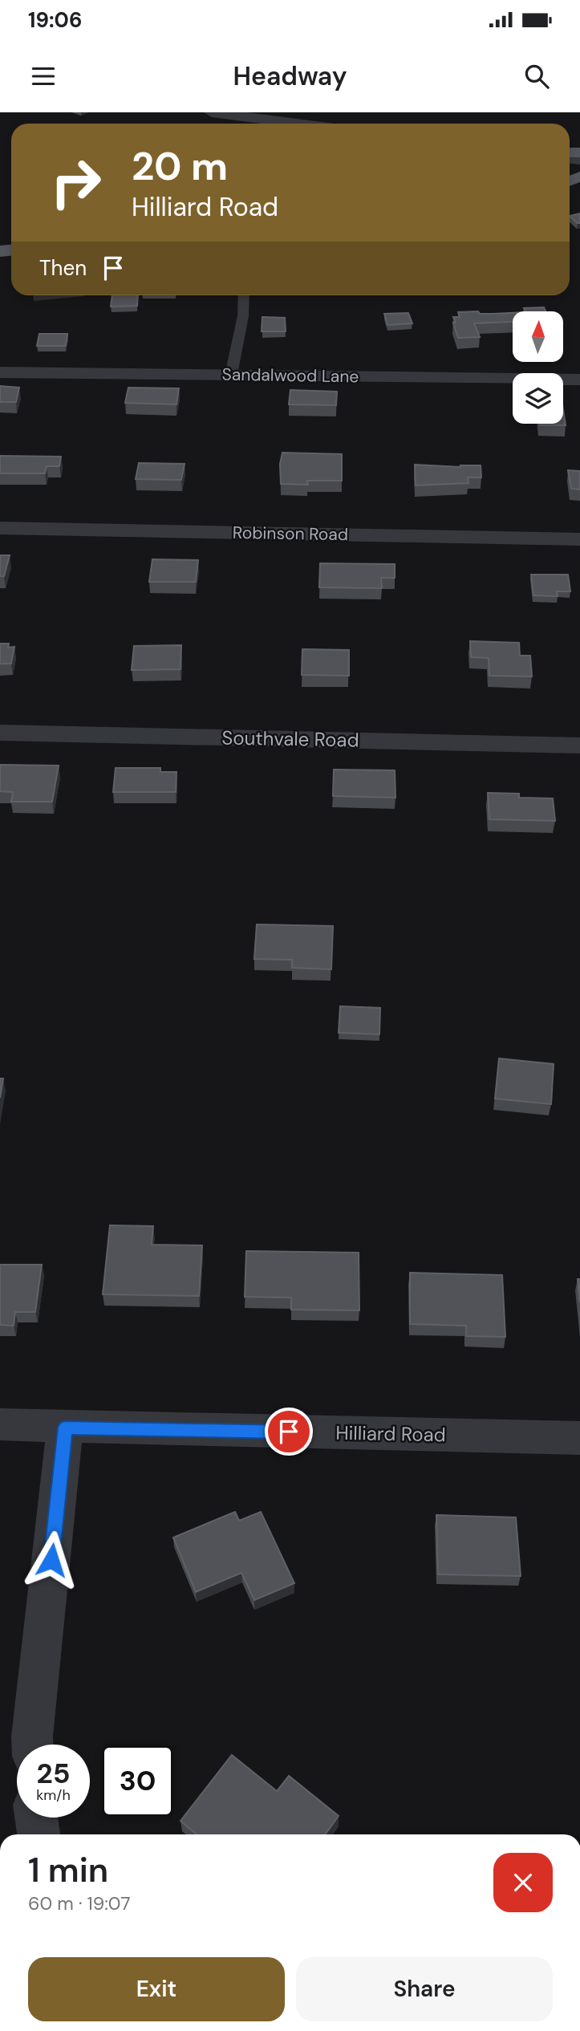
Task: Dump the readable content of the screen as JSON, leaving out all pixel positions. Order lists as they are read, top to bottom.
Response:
{
  "streets": {
    "street": [
      "Sandalwood Lane",
      "Robinson Road",
      "Southvale Road",
      "Hilliard Road"
    ]
  },
  "north": "top",
  "page": {
    "status": "19:06",
    "header": "Headway",
    "turn": ["20 m", "Hilliard Road"],
    "then": "Then",
    "speed": "25 km/h",
    "limit": "30",
    "heading": ["1 min", "60 m · 19:07"],
    "buttons": ["Exit", "Share"]
  }
}
